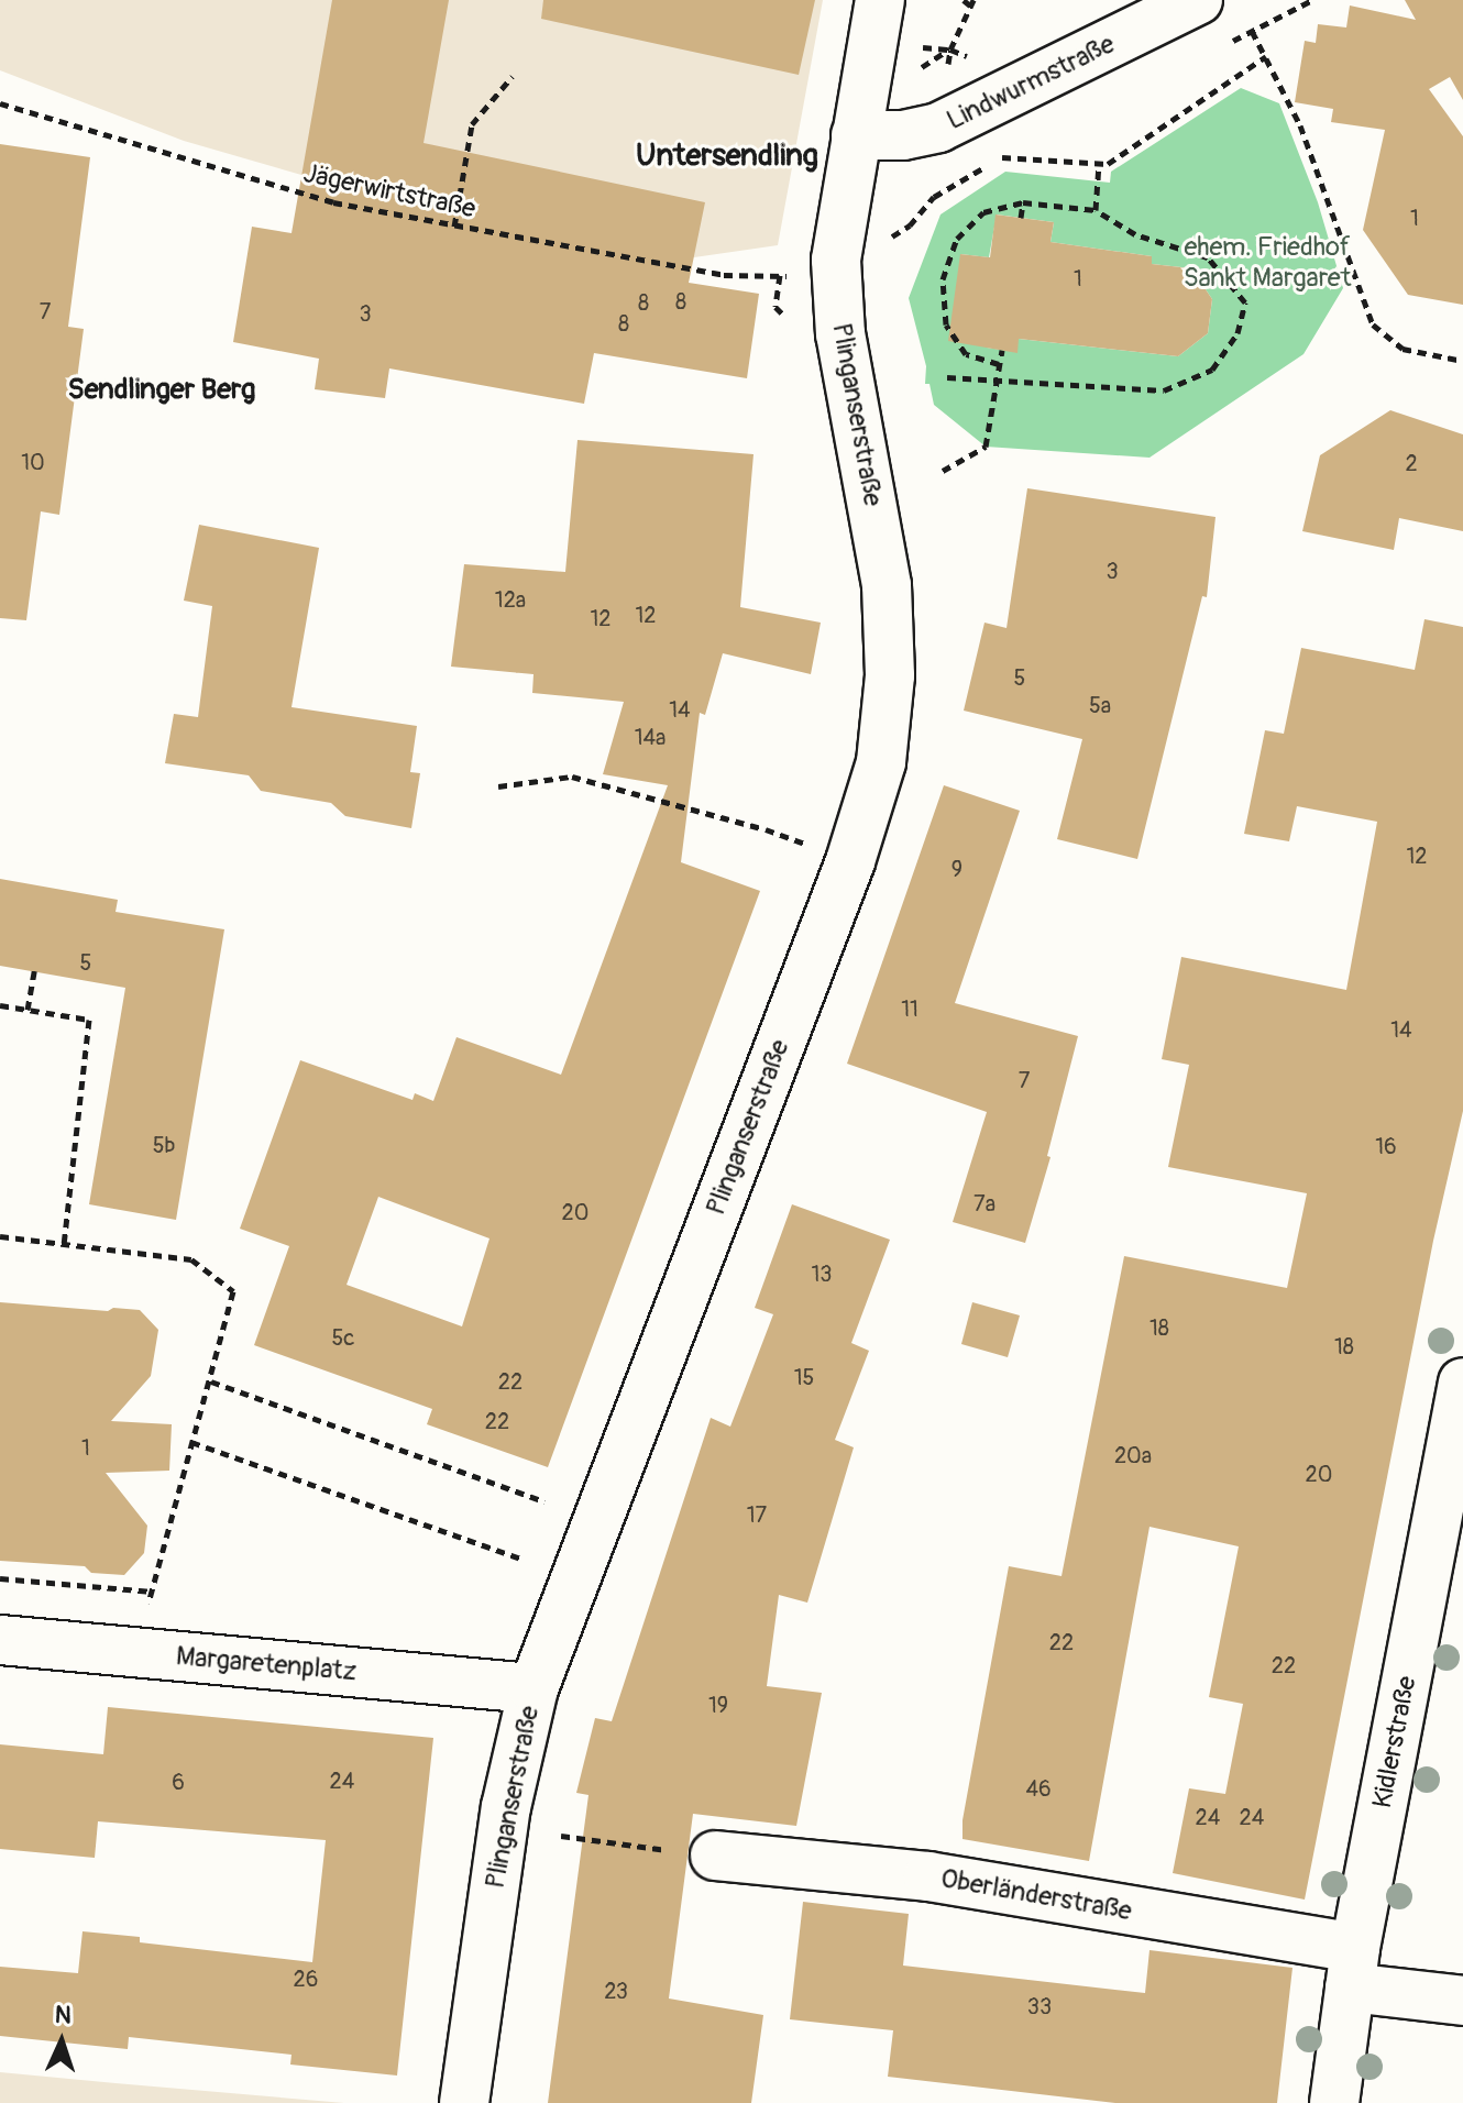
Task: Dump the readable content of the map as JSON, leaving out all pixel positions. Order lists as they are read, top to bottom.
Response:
{
  "streets": {
    "main road": [
      "Lindwurmstraße",
      "Plinganserstraße",
      "Margaretenplatz",
      "Kidlerstraße",
      "Oberländerstraße"
    ],
    "path": ["Jägerwirtstraße"]
  },
  "crossings": [
    ["Lindwurmstraße", "Plinganserstraße"],
    ["Plinganserstraße", "Margaretenplatz"],
    ["Kidlerstraße", "Oberländerstraße"]
  ],
  "districts": ["Untersendling", "Sendlinger Berg"],
  "parks": ["ehem. Friedhof Sankt Margaret"],
  "house_numbers": [
    "1",
    "1",
    "8",
    "8",
    "7",
    "3",
    "8",
    "10",
    "2",
    "3",
    "12a",
    "12",
    "12",
    "5",
    "5a",
    "14",
    "14a",
    "12",
    "9",
    "5",
    "11",
    "14",
    "7",
    "5b",
    "16",
    "7a",
    "20",
    "13",
    "18",
    "5c",
    "18",
    "15",
    "22",
    "22",
    "1",
    "20a",
    "20",
    "17",
    "22",
    "22",
    "19",
    "24",
    "6",
    "46",
    "24",
    "24",
    "26",
    "23",
    "33"
  ],
  "north": "top"
}
